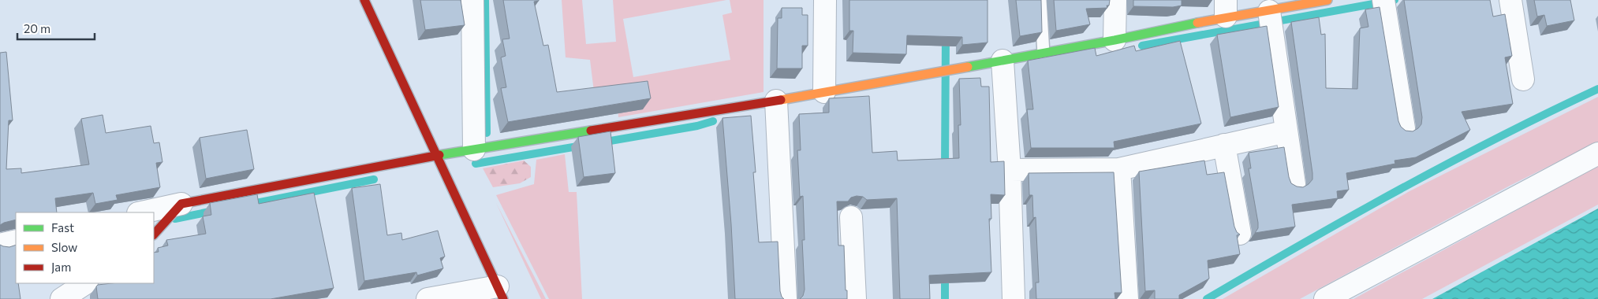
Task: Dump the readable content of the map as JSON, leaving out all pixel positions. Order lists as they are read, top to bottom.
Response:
{
  "legend": ["Fast", "Slow", "Jam"],
  "scale_bar": "20 m"
}
